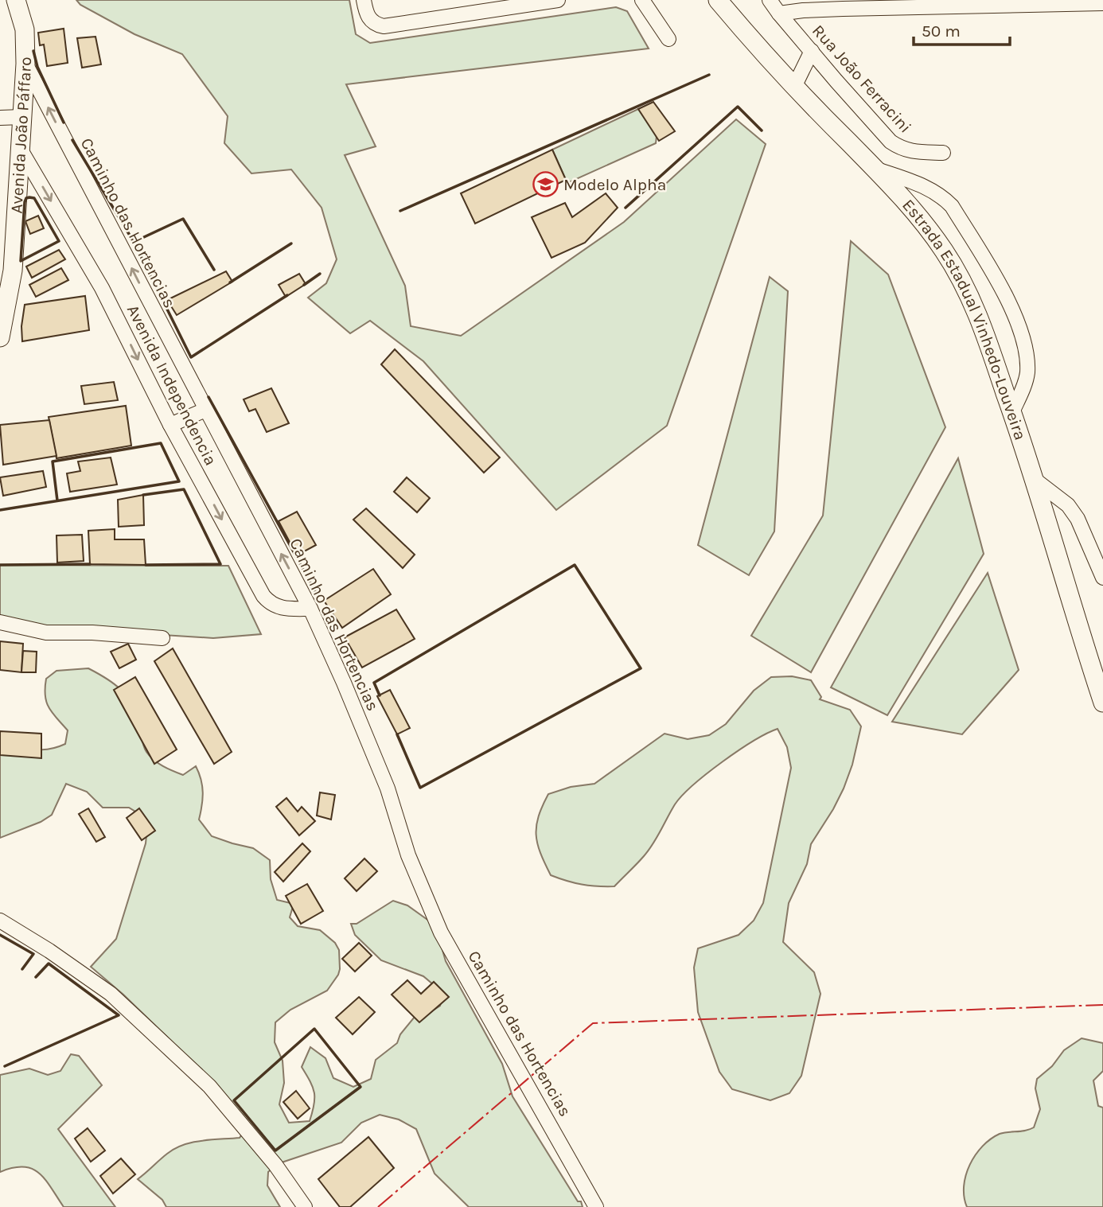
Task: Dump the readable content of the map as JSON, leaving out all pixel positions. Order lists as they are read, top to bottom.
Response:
{
  "streets": {
    "main road": ["Avenida João Páffaro", "Estrada Estadual Vinhedo-Louveira"],
    "street": ["Rua João Ferracini", "Caminho das Hortencias", "Avenida Independencia"]
  },
  "crossings": [
    ["Avenida João Páffaro", "Caminho das Hortencias"],
    ["Avenida João Páffaro", "Avenida Independencia"],
    ["Caminho das Hortencias", "Avenida Independencia"]
  ],
  "one_way": ["Caminho das Hortencias", "Avenida Independencia"],
  "places": {
    "school or university": ["Modelo Alpha"]
  },
  "scale_bar": "50 m"
}
